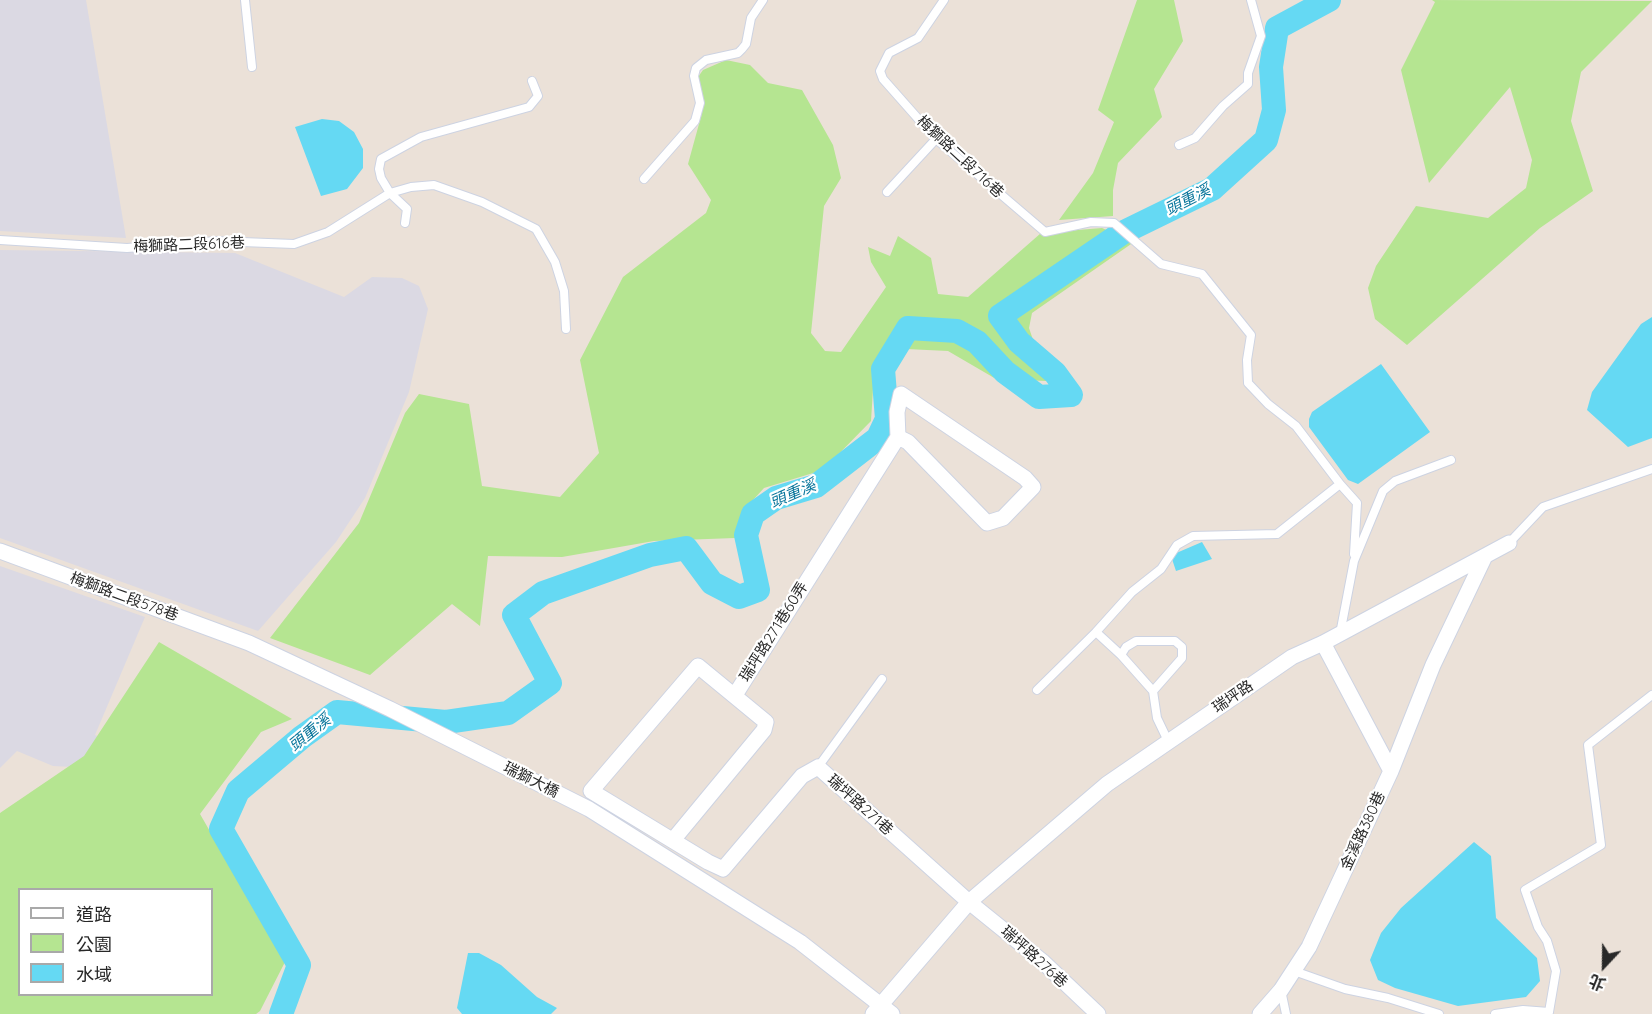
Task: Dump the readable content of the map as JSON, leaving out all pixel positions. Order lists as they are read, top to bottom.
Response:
{
  "streets": {
    "street": [
      "梅獅路二段578巷",
      "瑞坪路271巷60弄",
      "瑞坪路",
      "瑞獅大橋",
      "瑞坪路271巷",
      "金溪路380巷",
      "瑞坪路276巷"
    ],
    "lane": ["梅獅路二段716巷", "梅獅路二段616巷"]
  },
  "crossings": [
    ["梅獅路二段578巷", "瑞獅大橋"],
    ["瑞坪路271巷60弄", "瑞坪路271巷"],
    ["瑞坪路", "瑞獅大橋"],
    ["瑞坪路", "瑞坪路271巷"],
    ["瑞坪路", "金溪路380巷"],
    ["瑞坪路", "瑞坪路276巷"],
    ["瑞坪路271巷", "瑞坪路276巷"]
  ],
  "water": ["頭重溪"],
  "legend": ["道路", "公園", "水域"],
  "north": "bottom"
}
